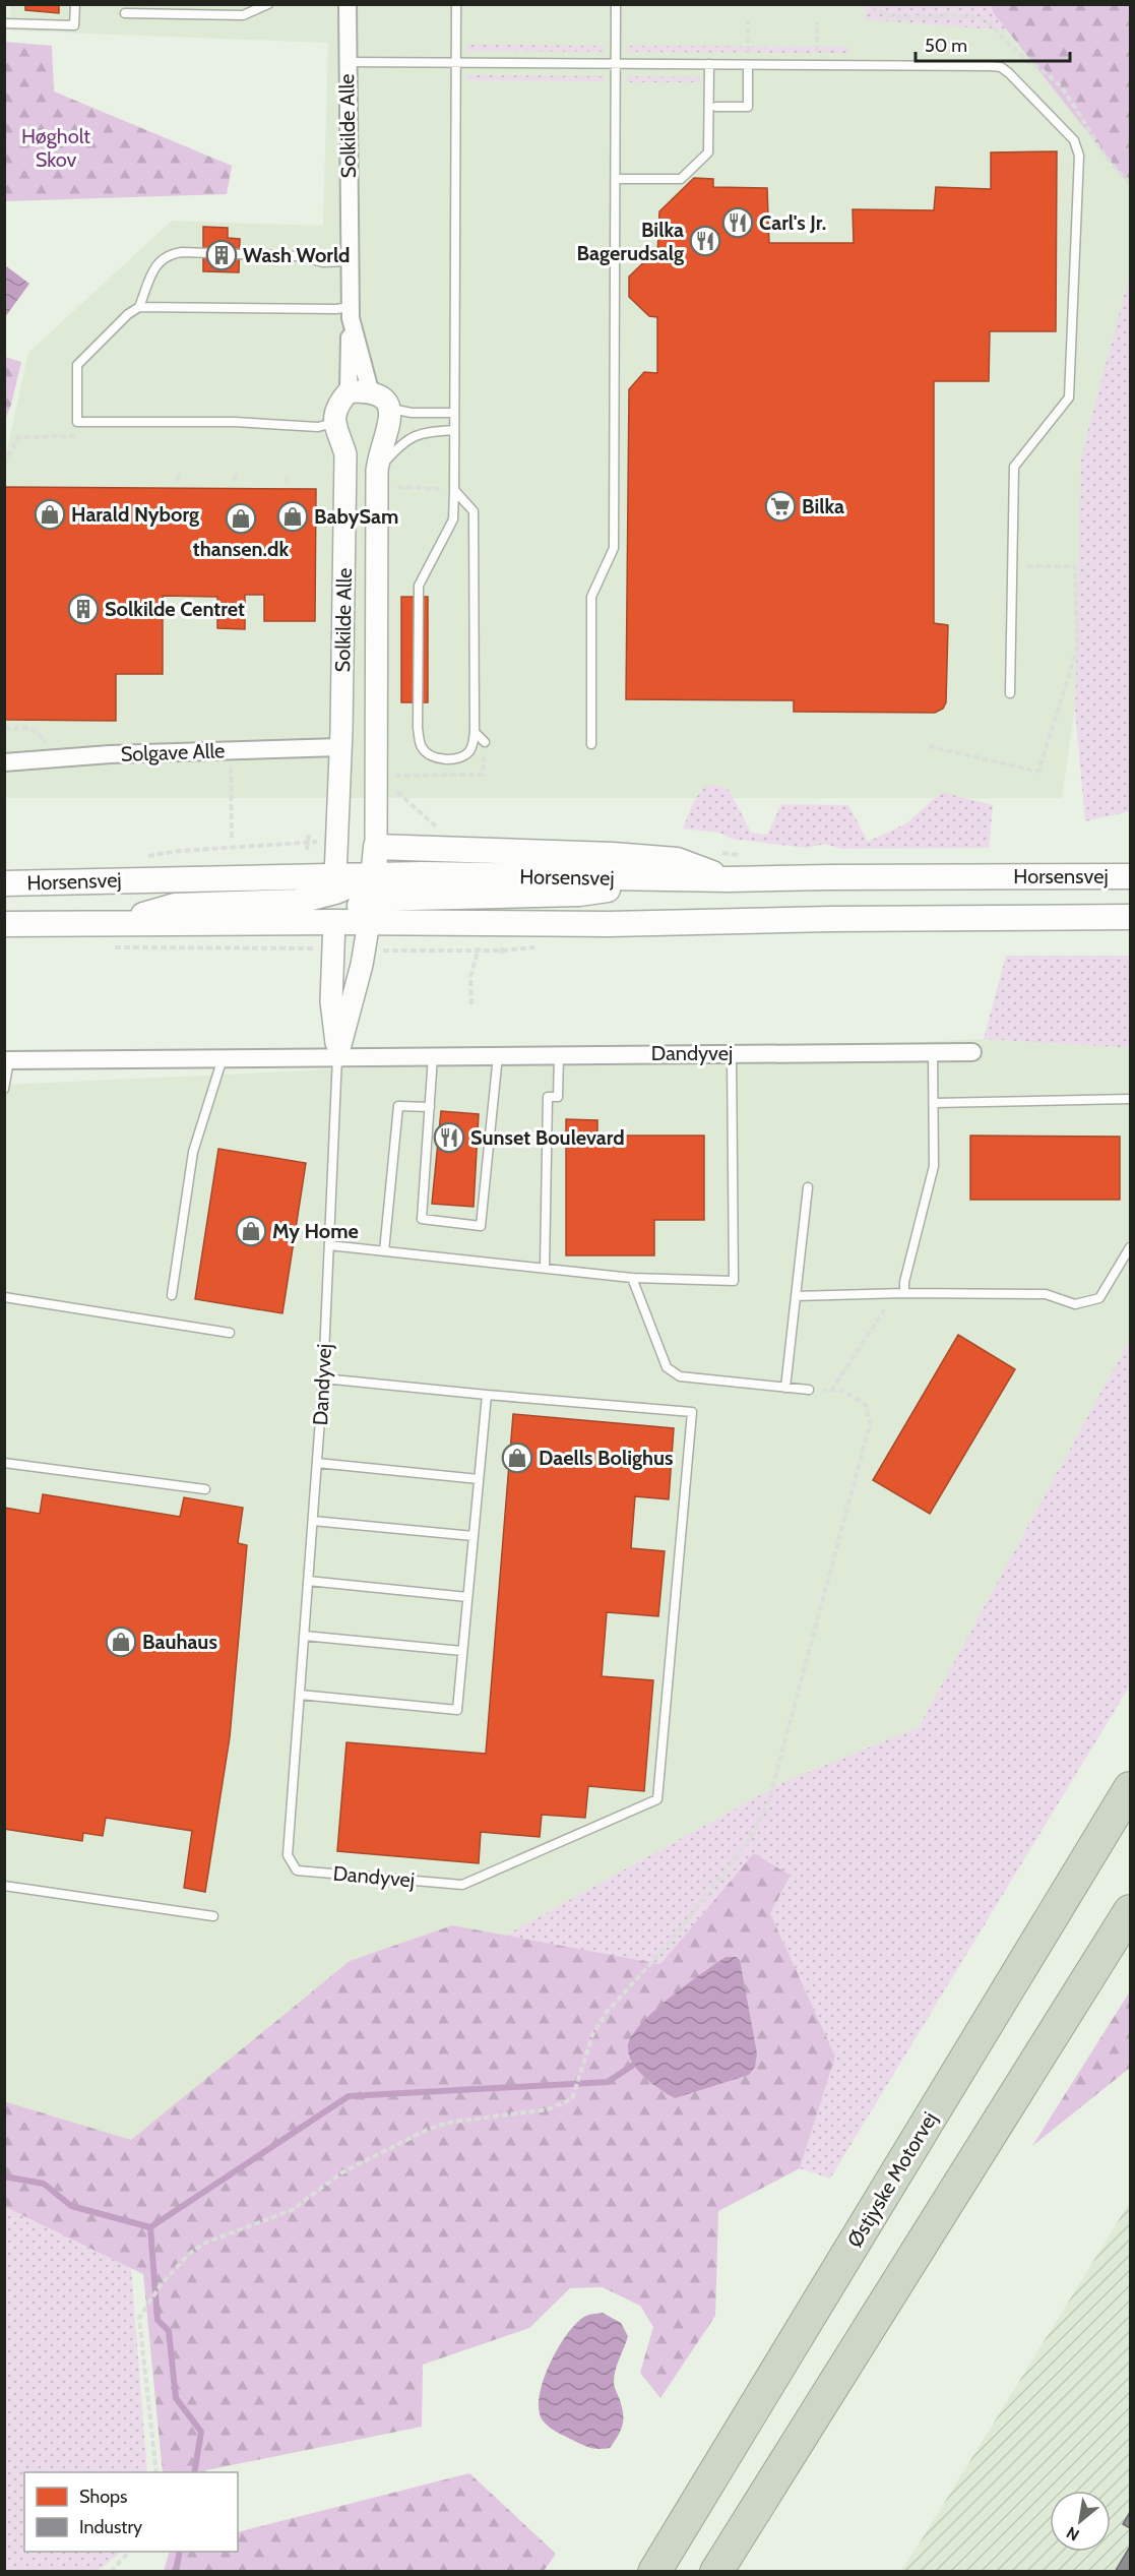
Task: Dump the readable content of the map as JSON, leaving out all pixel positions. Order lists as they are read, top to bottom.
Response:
{
  "streets": {
    "highway": ["Østjyske Motorvej"],
    "main road": ["Horsensvej"],
    "street": ["Solkilde Alle", "Solgave Alle", "Dandyvej"]
  },
  "crossings": [
    ["Solkilde Alle", "Solgave Alle"],
    ["Solkilde Alle", "Horsensvej"],
    ["Horsensvej", "Dandyvej"]
  ],
  "parks": ["Høgholt Skov"],
  "places": {
    "restaurant": ["Carl's Jr.", "Bilka Bagerudsalg", "Sunset Boulevard"],
    "building": ["Wash World", "Solkilde Centret"],
    "supermarket": ["Bilka"],
    "shop": [
      "Harald Nyborg",
      "BabySam",
      "thansen.dk",
      "My Home",
      "Daells Bolighus",
      "Bauhaus"
    ]
  },
  "legend": ["Shops", "Industry"],
  "scale_bar": "50 m",
  "north": "bottom left"
}
